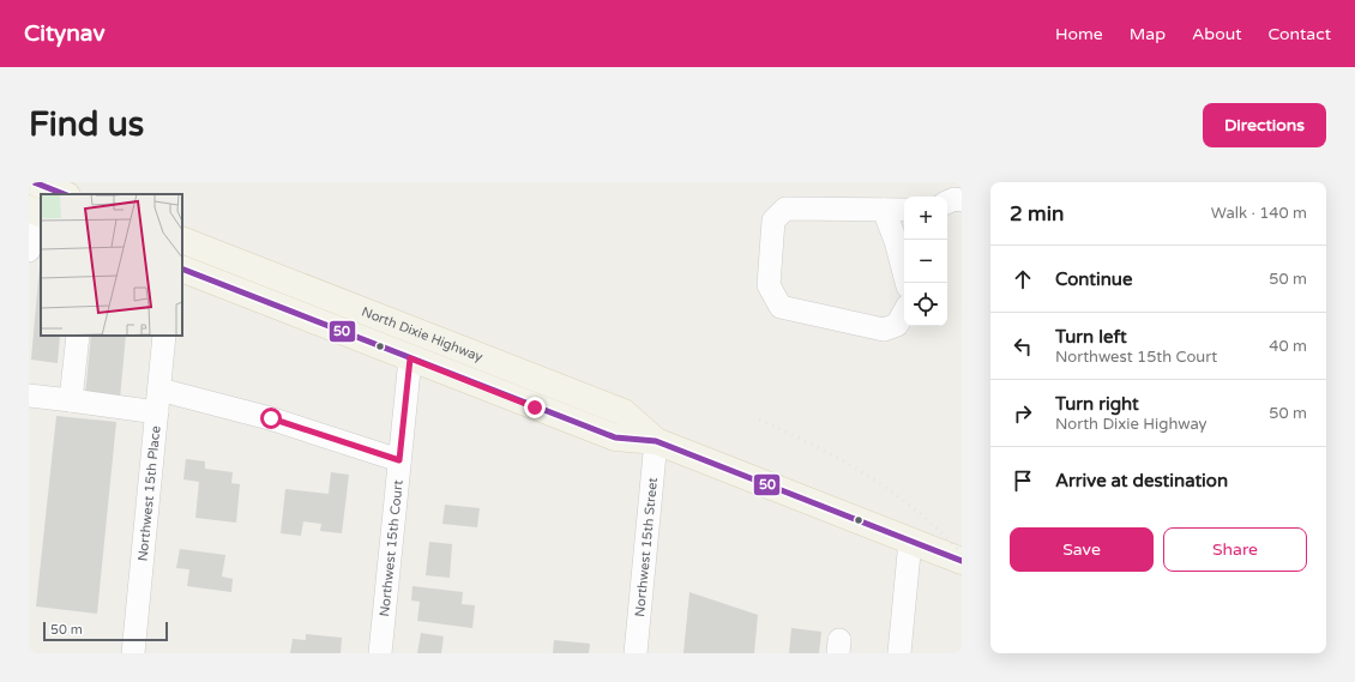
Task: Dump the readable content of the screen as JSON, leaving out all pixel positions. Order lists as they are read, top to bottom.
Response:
{
  "streets": {
    "main road": ["North Dixie Highway"],
    "street": ["Northwest 15th Place", "Northwest 15th Street", "Northwest 15th Court"]
  },
  "crossings": [
    ["North Dixie Highway", "Northwest 15th Street"],
    ["North Dixie Highway", "Northwest 15th Court"]
  ],
  "lines": ["transit line 50"],
  "scale_bar": "50 m",
  "page": {
    "header": "Citynav",
    "nav": [
      "Home",
      "Map",
      "About",
      "Contact"
    ],
    "buttons": [
      "Directions",
      ["Save", "Share"]
    ],
    "title": "Find us",
    "heading": ["2 min", "Walk · 140 m"],
    "map_buttons": ["+", "−"],
    "list": [
      ["Continue", "50 m"],
      ["Turn left", "Northwest 15th Court", "40 m"],
      ["Turn right", "North Dixie Highway", "50 m"],
      "Arrive at destination"
    ],
    "scale": "50 m"
  }
}
